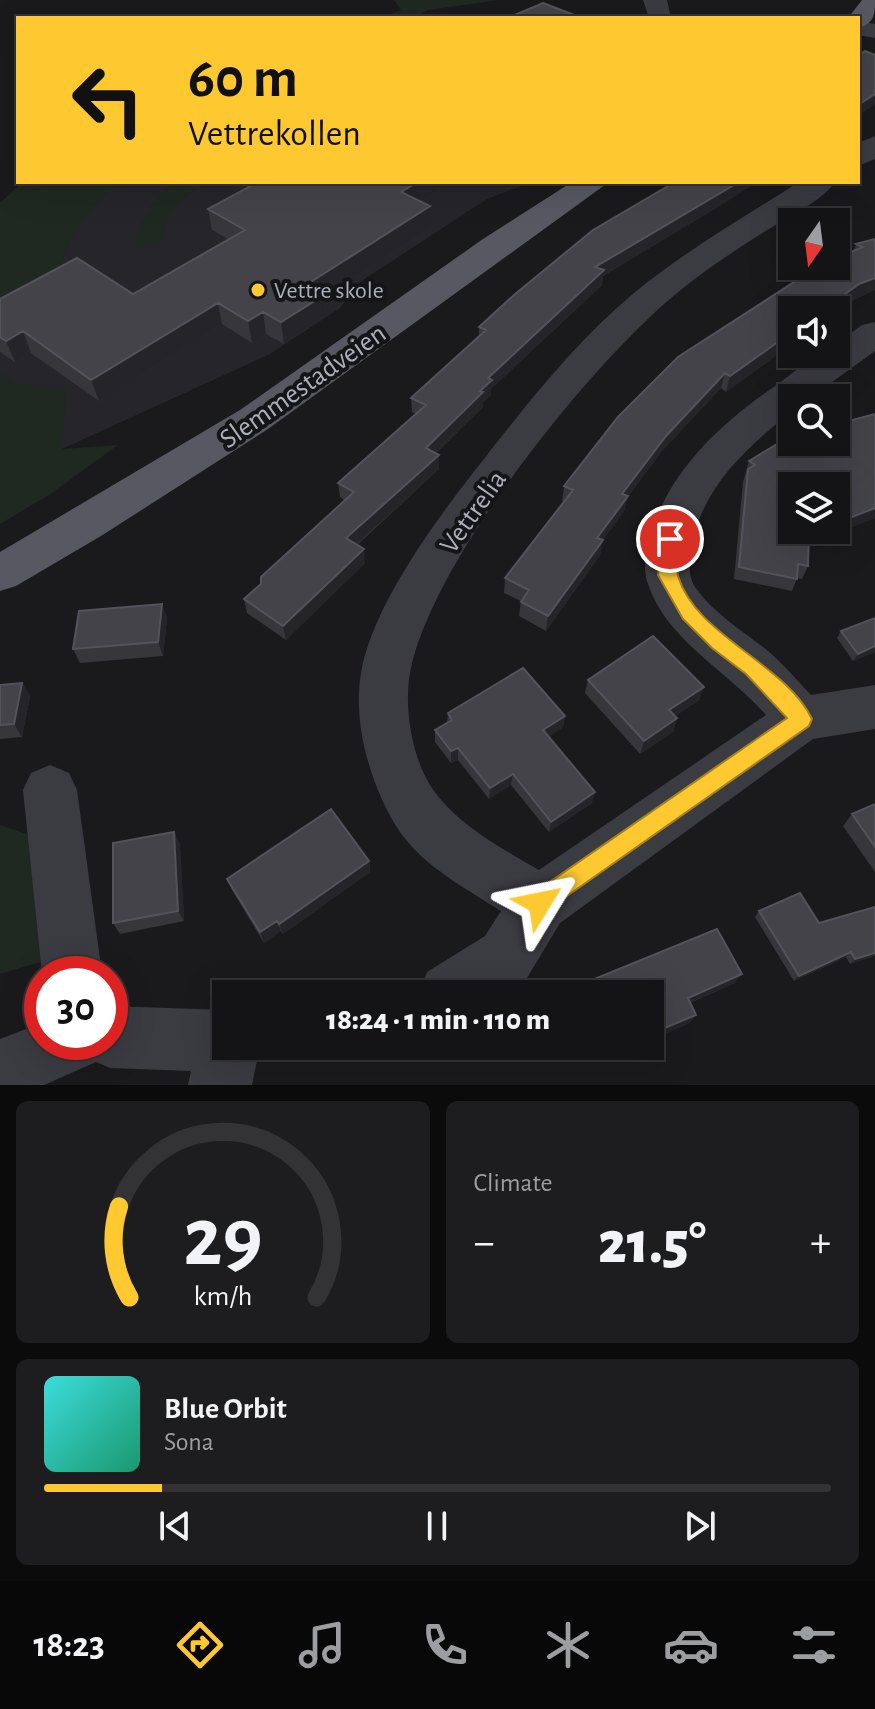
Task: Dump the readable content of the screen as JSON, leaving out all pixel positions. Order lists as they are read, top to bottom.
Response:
{
  "streets": {
    "main road": ["Slemmestadveien"],
    "street": ["Vettrelia"]
  },
  "places": ["Vettre skole"],
  "north": "bottom",
  "page": {
    "turn": ["60 m", "Vettrekollen"],
    "limit": "30",
    "trip": "18:24 · 1 min · 110 m",
    "tile": "Climate",
    "heat": ["−", "21.5°", "+"],
    "song": ["Blue Orbit", "Sona"],
    "tabs": "18:23",
    "gauge": ["29", "km/h"]
  }
}
